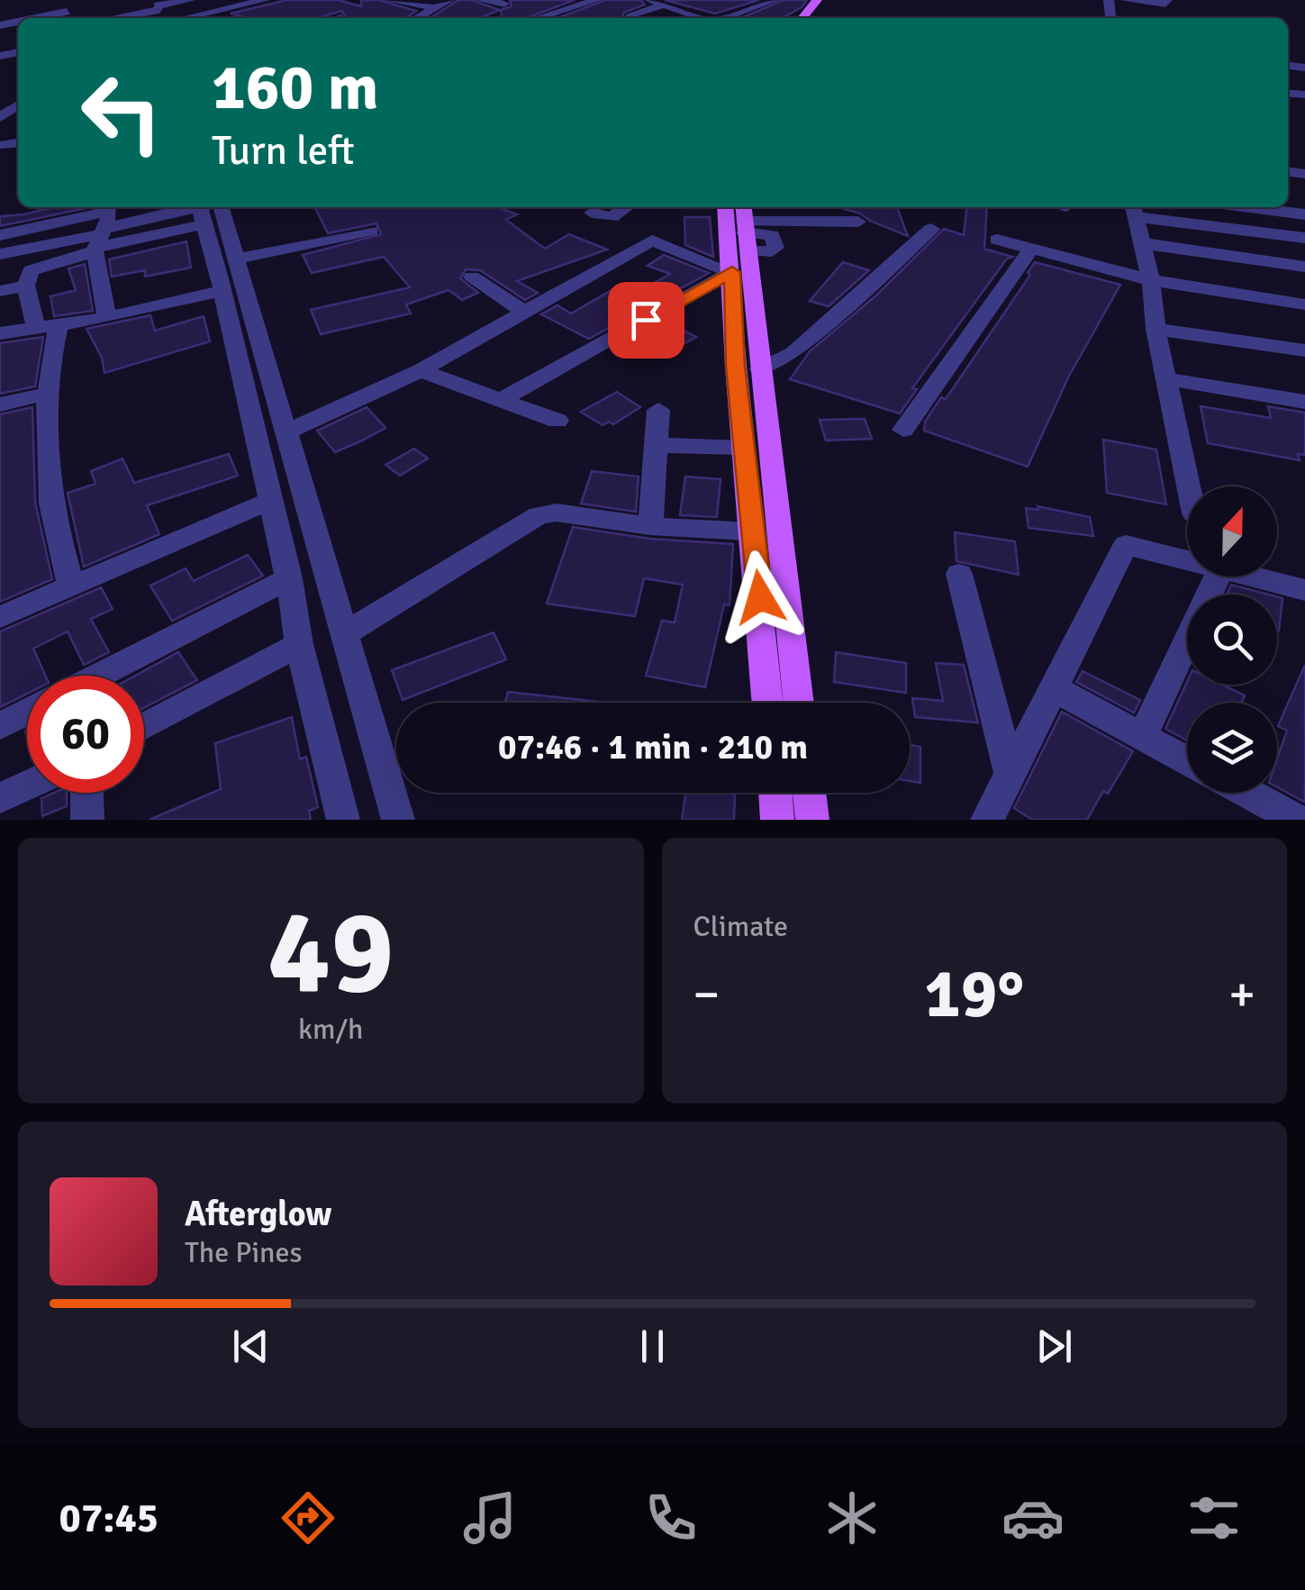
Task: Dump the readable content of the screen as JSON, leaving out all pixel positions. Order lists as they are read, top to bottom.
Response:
{
  "north": "top",
  "page": {
    "turn": ["160 m", "Turn left"],
    "limit": "60",
    "trip": "07:46 · 1 min · 210 m",
    "tile": [
      ["49", "km/h"],
      "Climate"
    ],
    "heat": ["−", "19°", "+"],
    "song": ["Afterglow", "The Pines"],
    "tabs": "07:45"
  }
}
